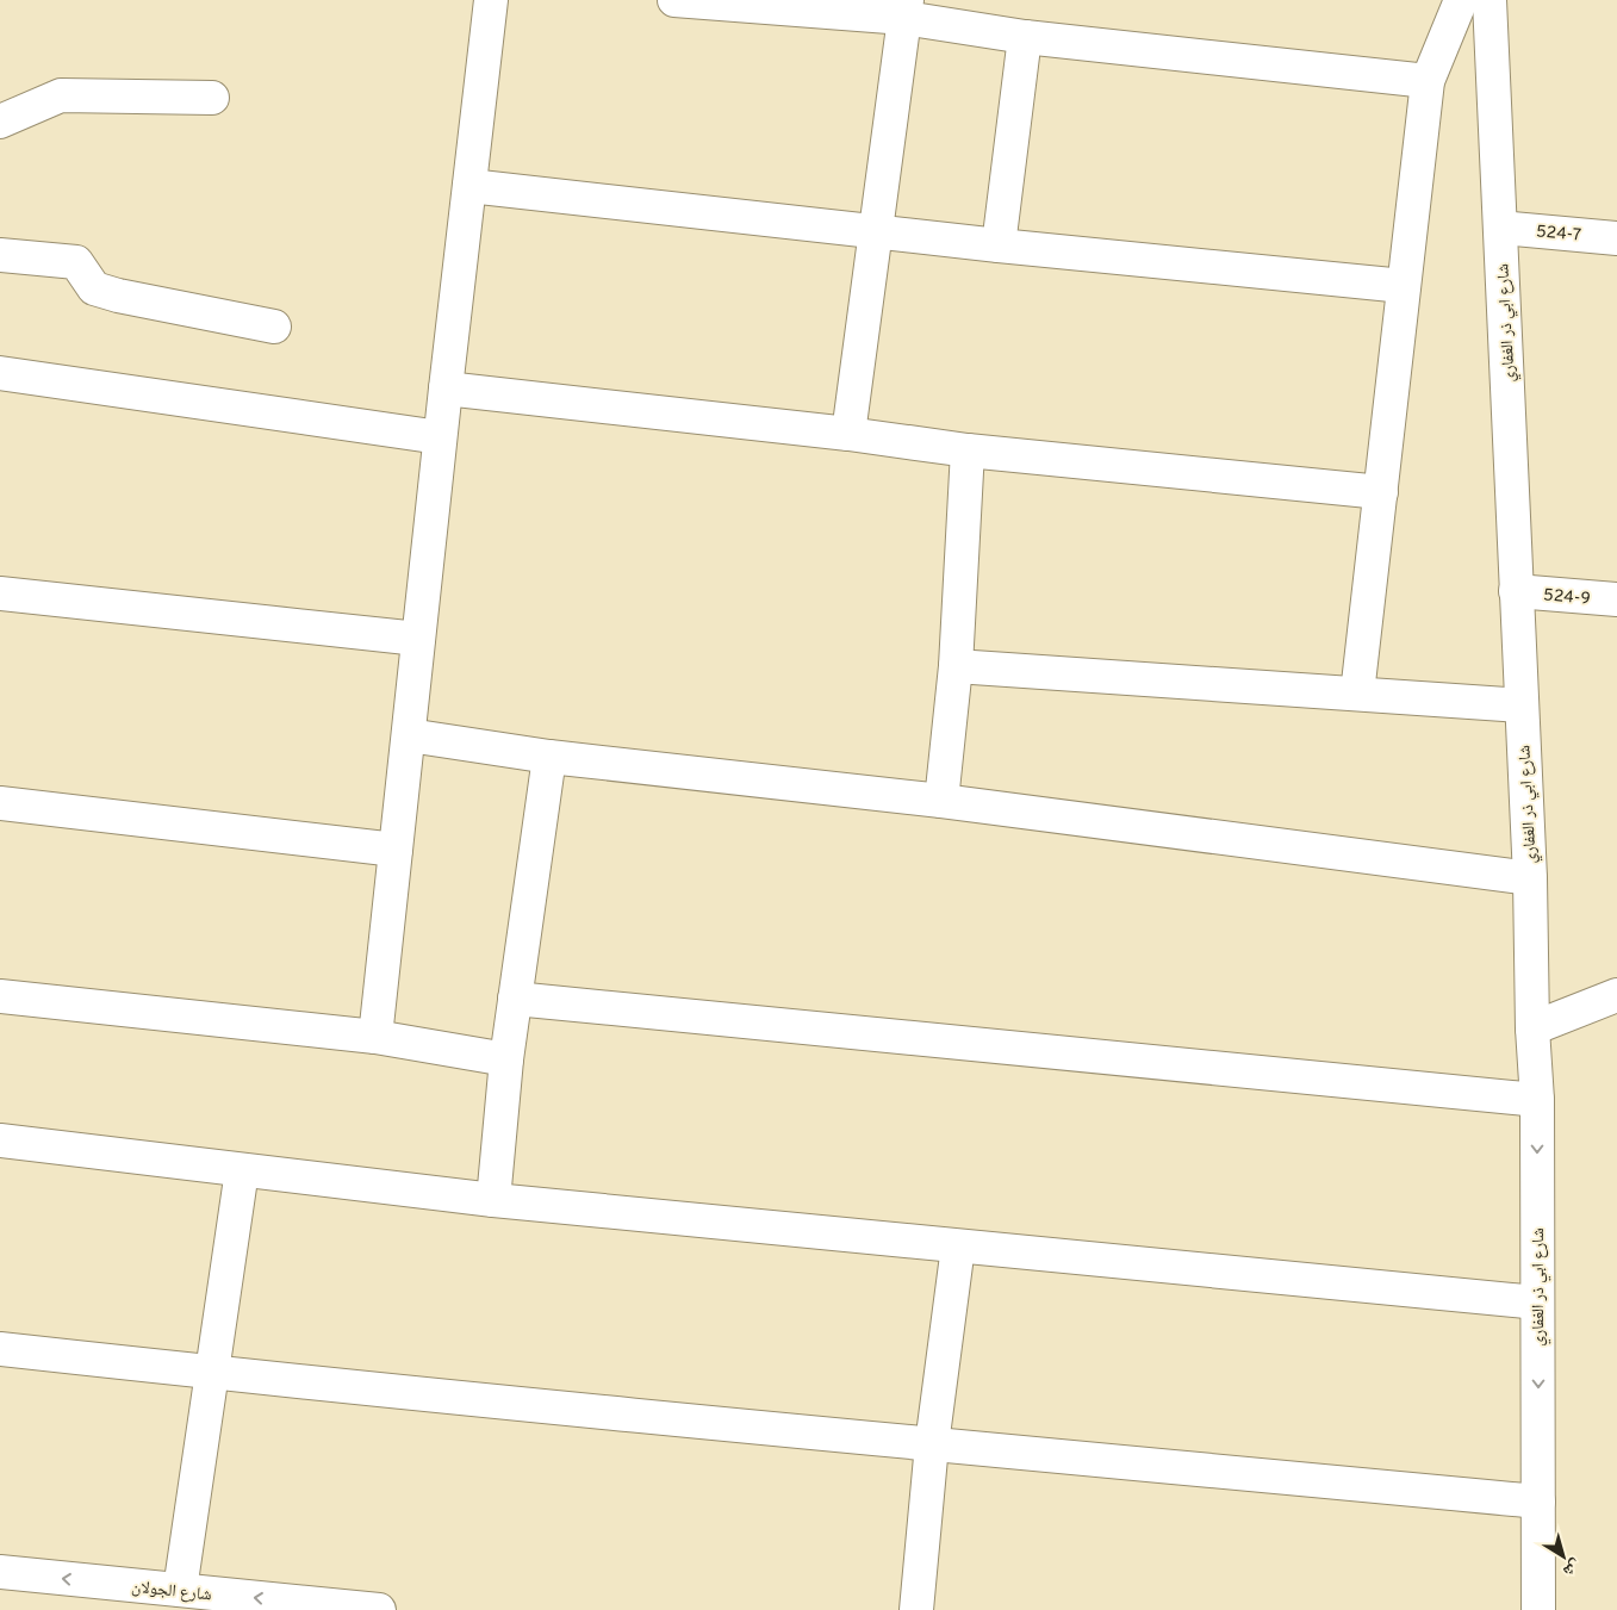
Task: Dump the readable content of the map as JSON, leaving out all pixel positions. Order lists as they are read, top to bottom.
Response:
{
  "streets": {
    "street": [
      "524-7",
      "شارع ابي ذر الغفاري",
      "524-9",
      "شارع الجولان"
    ]
  },
  "crossings": [
    ["524-7", "شارع ابي ذر الغفاري"],
    ["شارع ابي ذر الغفاري", "524-9"]
  ],
  "north": "bottom right"
}
